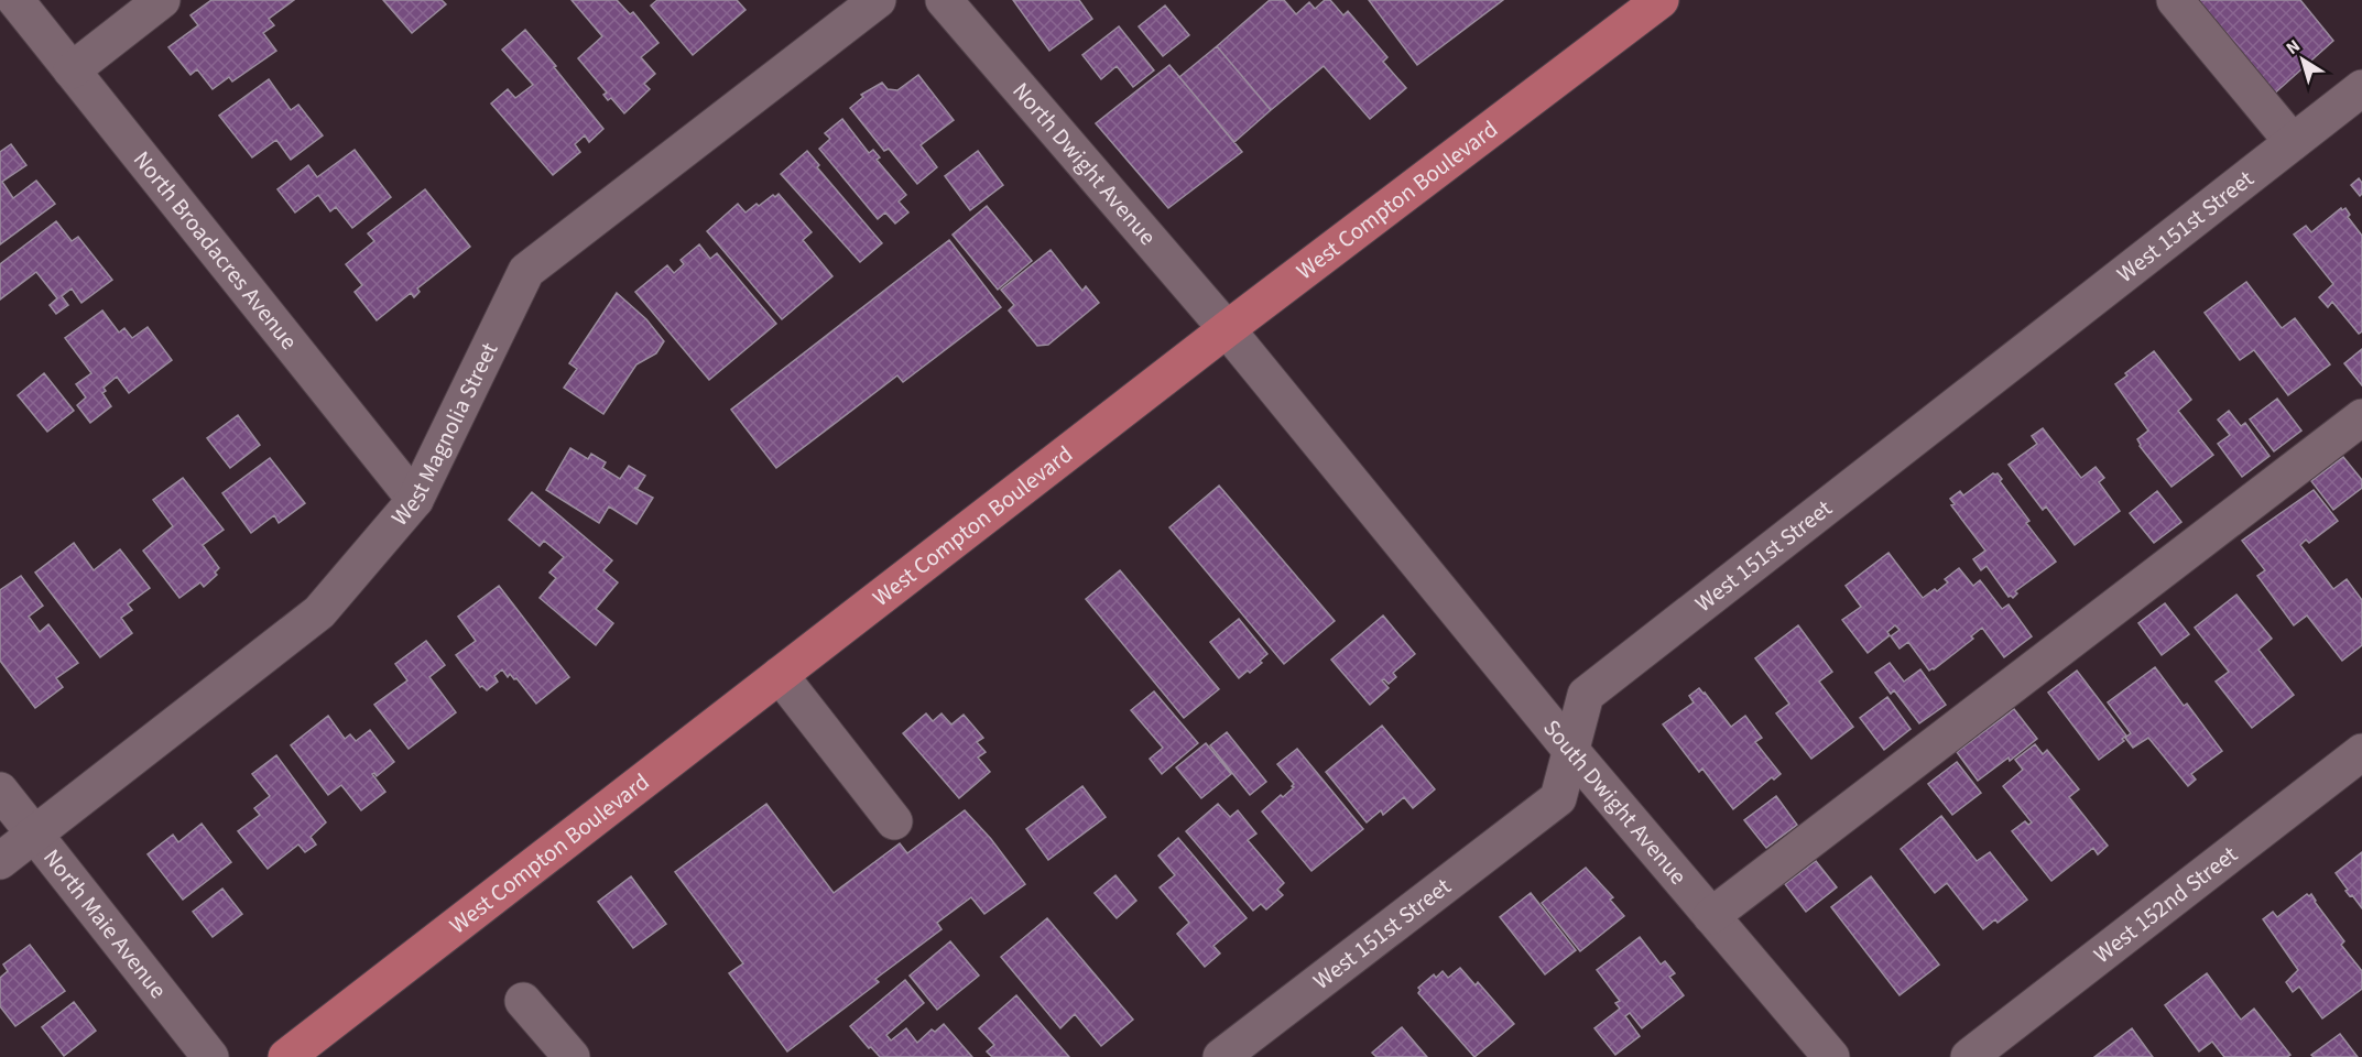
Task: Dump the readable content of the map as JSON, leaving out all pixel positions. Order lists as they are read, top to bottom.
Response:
{
  "streets": {
    "main road": ["West Compton Boulevard"],
    "street": [
      "North Dwight Avenue",
      "West 151st Street",
      "North Broadacres Avenue",
      "West Magnolia Street",
      "South Dwight Avenue",
      "West 152nd Street",
      "North Maie Avenue"
    ]
  },
  "crossings": [
    ["North Dwight Avenue", "West Compton Boulevard"],
    ["North Dwight Avenue", "South Dwight Avenue"],
    ["West Compton Boulevard", "South Dwight Avenue"],
    ["West 151st Street", "South Dwight Avenue"],
    ["North Broadacres Avenue", "West Magnolia Street"],
    ["West Magnolia Street", "North Maie Avenue"]
  ],
  "north": "top left"
}
